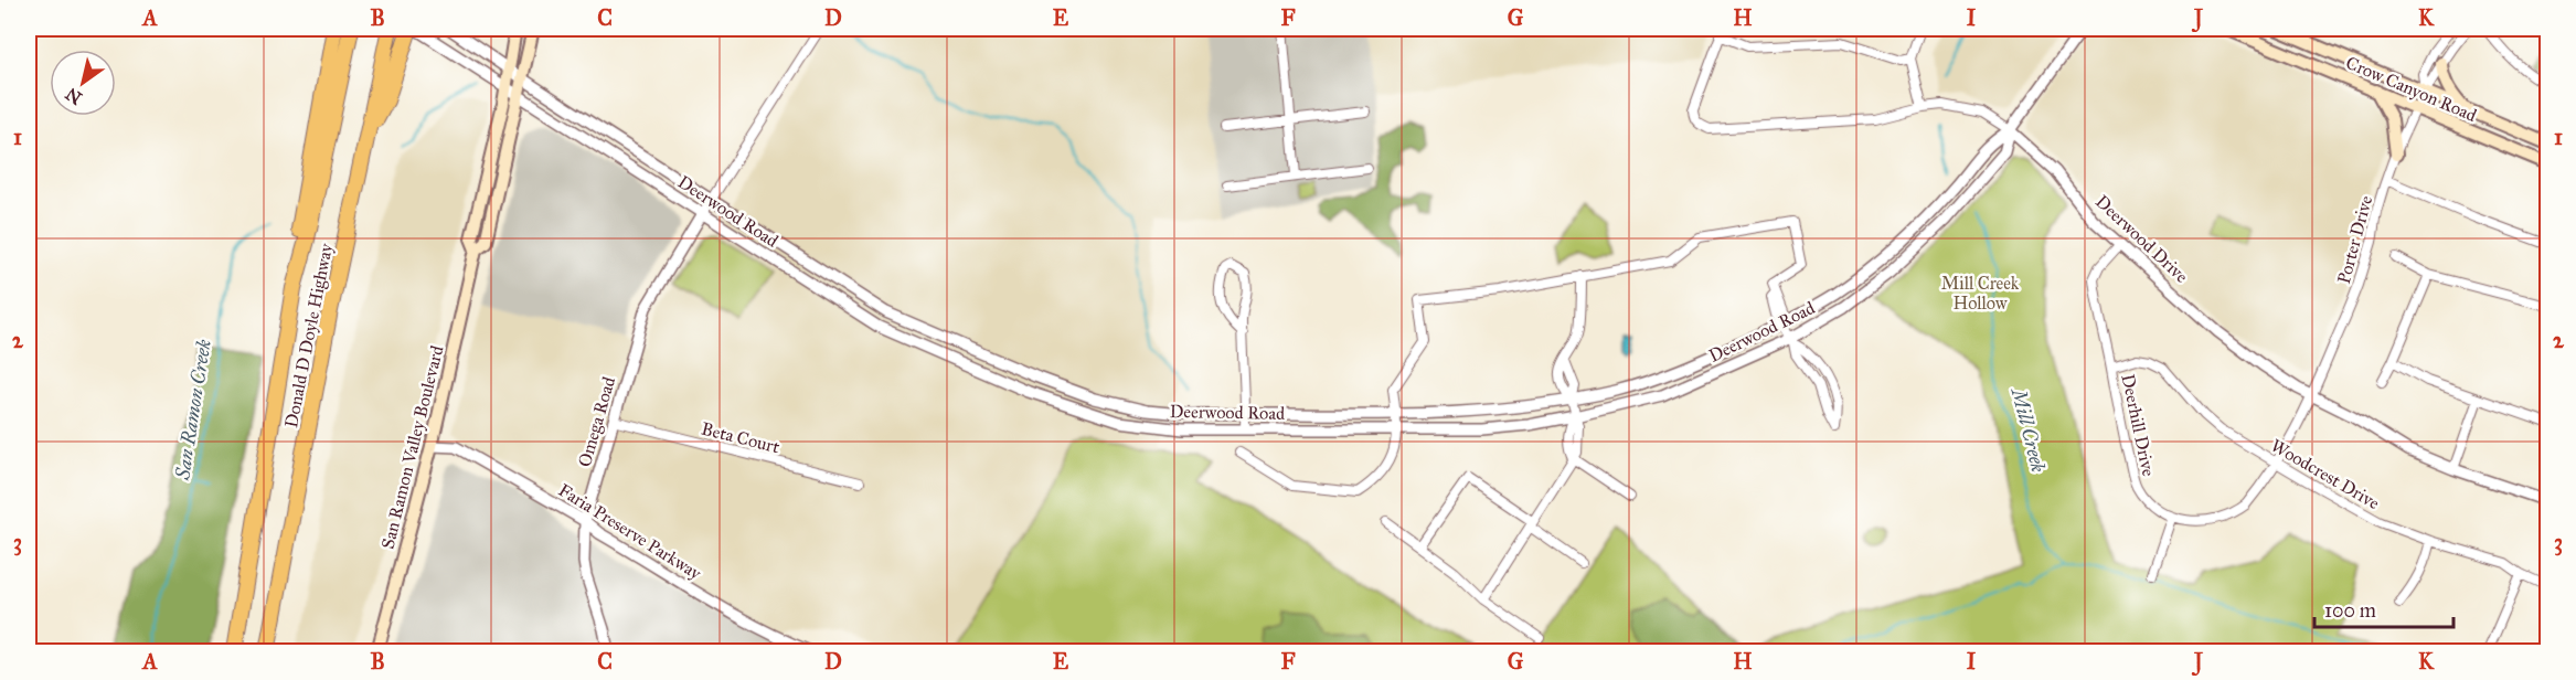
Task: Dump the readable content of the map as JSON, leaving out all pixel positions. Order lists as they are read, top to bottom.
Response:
{
  "streets": {
    "highway": ["Donald D Doyle Highway"],
    "main road": ["Crow Canyon Road", "San Ramon Valley Boulevard"],
    "street": [
      "Deerwood Road",
      "Deerwood Drive",
      "Porter Drive",
      "Omega Road",
      "Deerhill Drive",
      "Beta Court",
      "Woodcrest Drive",
      "Faria Preserve Parkway"
    ]
  },
  "crossings": [
    ["Crow Canyon Road", "Porter Drive"],
    ["Deerwood Road", "Deerwood Drive"],
    ["Deerwood Road", "Omega Road"],
    ["Deerwood Road", "San Ramon Valley Boulevard"],
    ["Deerwood Drive", "Porter Drive"],
    ["Deerwood Drive", "Deerhill Drive"],
    ["Omega Road", "Beta Court"],
    ["Omega Road", "Faria Preserve Parkway"],
    ["Deerhill Drive", "Woodcrest Drive"],
    ["San Ramon Valley Boulevard", "Faria Preserve Parkway"]
  ],
  "water": ["San Ramon Creek", "Mill Creek"],
  "parks": ["Mill Creek Hollow"],
  "scale_bar": "100 m",
  "north": "bottom left",
  "grid": {
    "columns": [
      "A",
      "B",
      "C",
      "D",
      "E",
      "F",
      "G",
      "H",
      "I",
      "J",
      "K"
    ],
    "rows": ["1", "2", "3"]
  }
}
